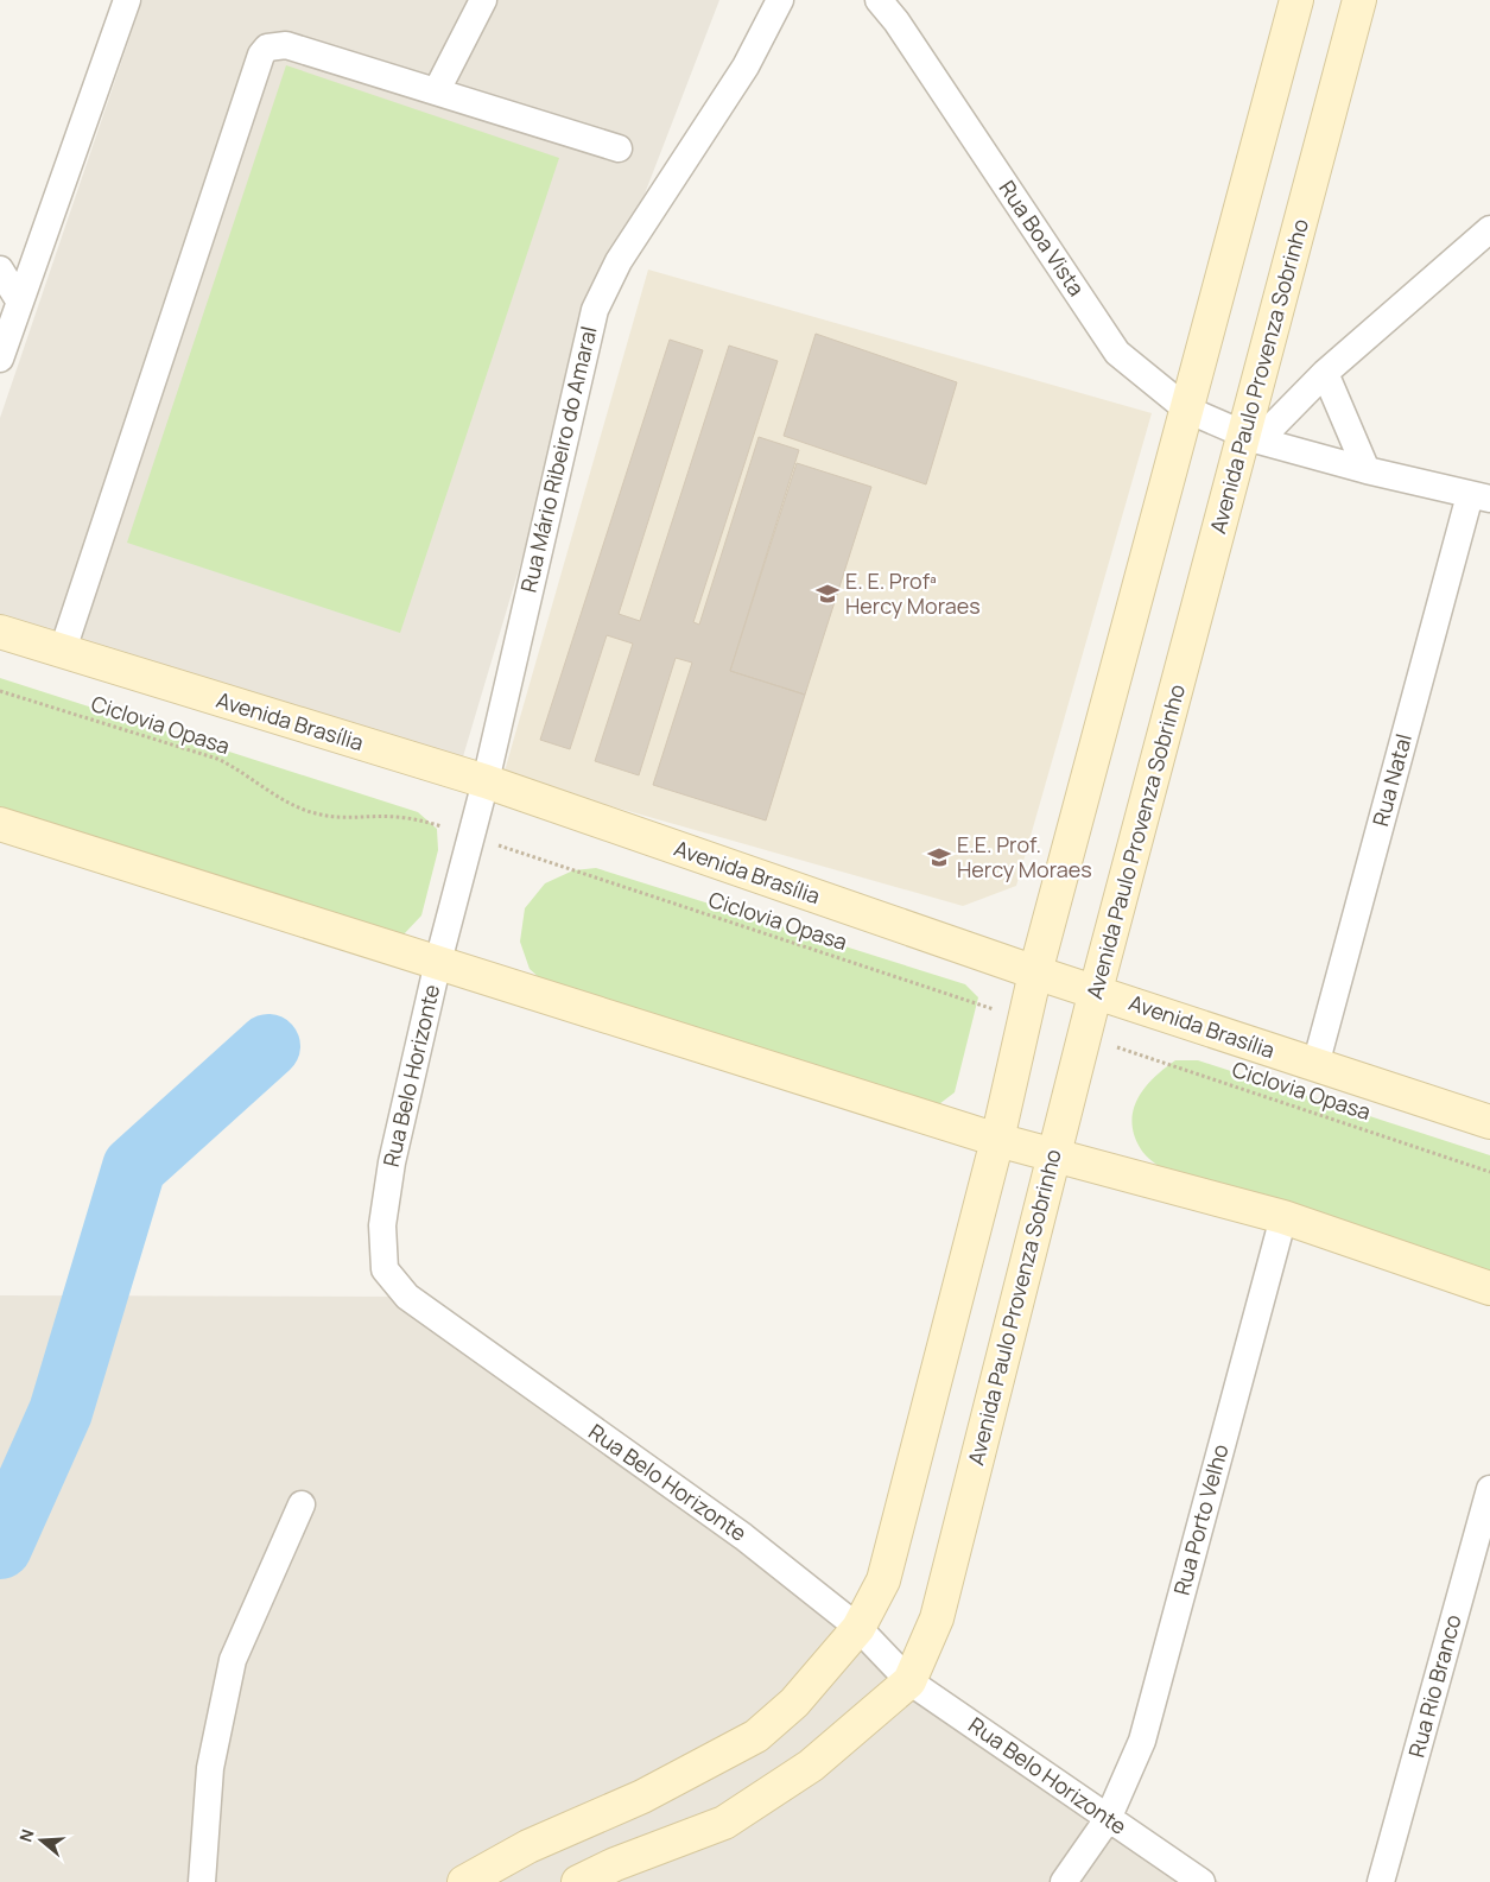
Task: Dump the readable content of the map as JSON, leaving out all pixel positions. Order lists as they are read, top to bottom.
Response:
{
  "streets": {
    "main road": ["Avenida Paulo Provenza Sobrinho", "Avenida Brasília"],
    "street": [
      "Rua Boa Vista",
      "Rua Mário Ribeiro do Amaral",
      "Rua Natal",
      "Rua Belo Horizonte",
      "Rua Porto Velho",
      "Rua Rio Branco"
    ],
    "path": ["Ciclovia Opasa"]
  },
  "crossings": [
    ["Rua Boa Vista", "Avenida Paulo Provenza Sobrinho"],
    ["Rua Boa Vista", "Rua Natal"],
    ["Avenida Paulo Provenza Sobrinho", "Avenida Brasília"],
    ["Avenida Paulo Provenza Sobrinho", "Rua Belo Horizonte"],
    ["Rua Mário Ribeiro do Amaral", "Avenida Brasília"],
    ["Rua Mário Ribeiro do Amaral", "Rua Belo Horizonte"],
    ["Avenida Brasília", "Rua Natal"],
    ["Rua Belo Horizonte", "Rua Porto Velho"]
  ],
  "places": {
    "school or university": ["E. E. Profª Hercy Moraes", "E.E. Prof. Hercy Moraes"]
  },
  "north": "left"
}
